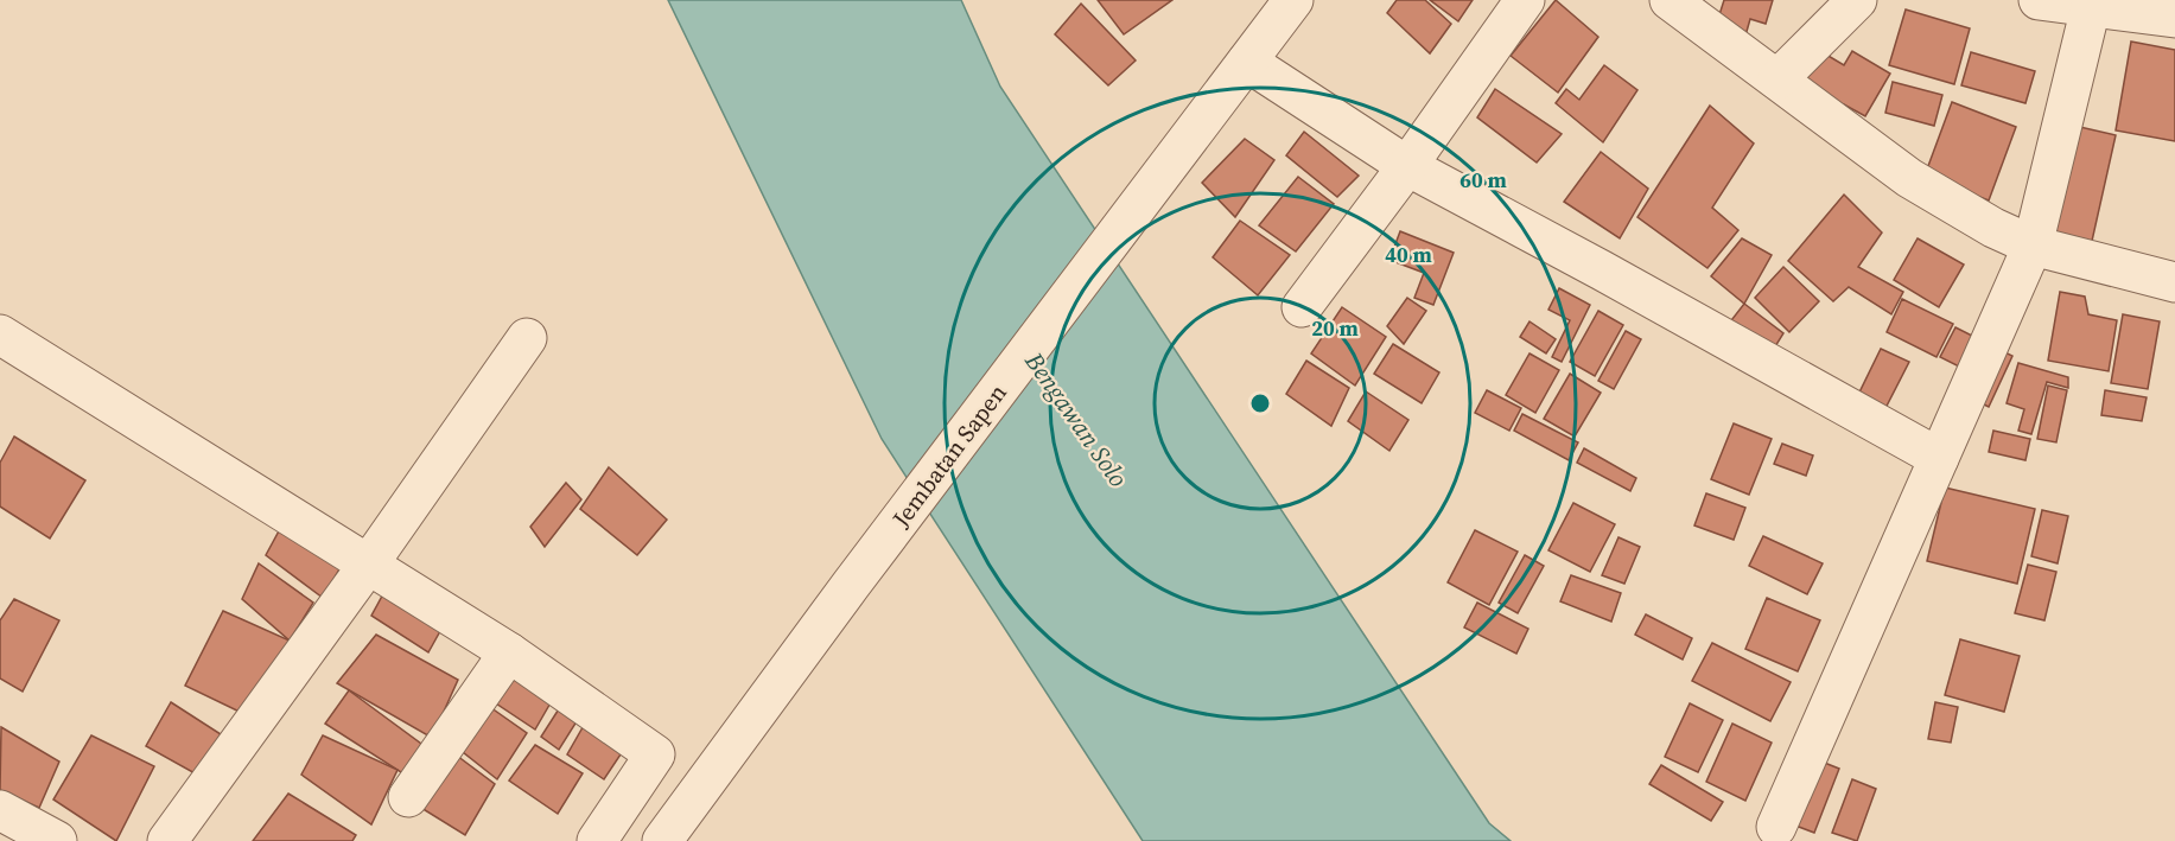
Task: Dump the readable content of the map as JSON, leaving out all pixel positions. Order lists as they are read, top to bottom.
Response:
{
  "streets": {
    "street": ["Jembatan Sapen"]
  },
  "water": ["Bengawan Solo"],
  "rings": ["60 m", "40 m", "20 m"]
}
